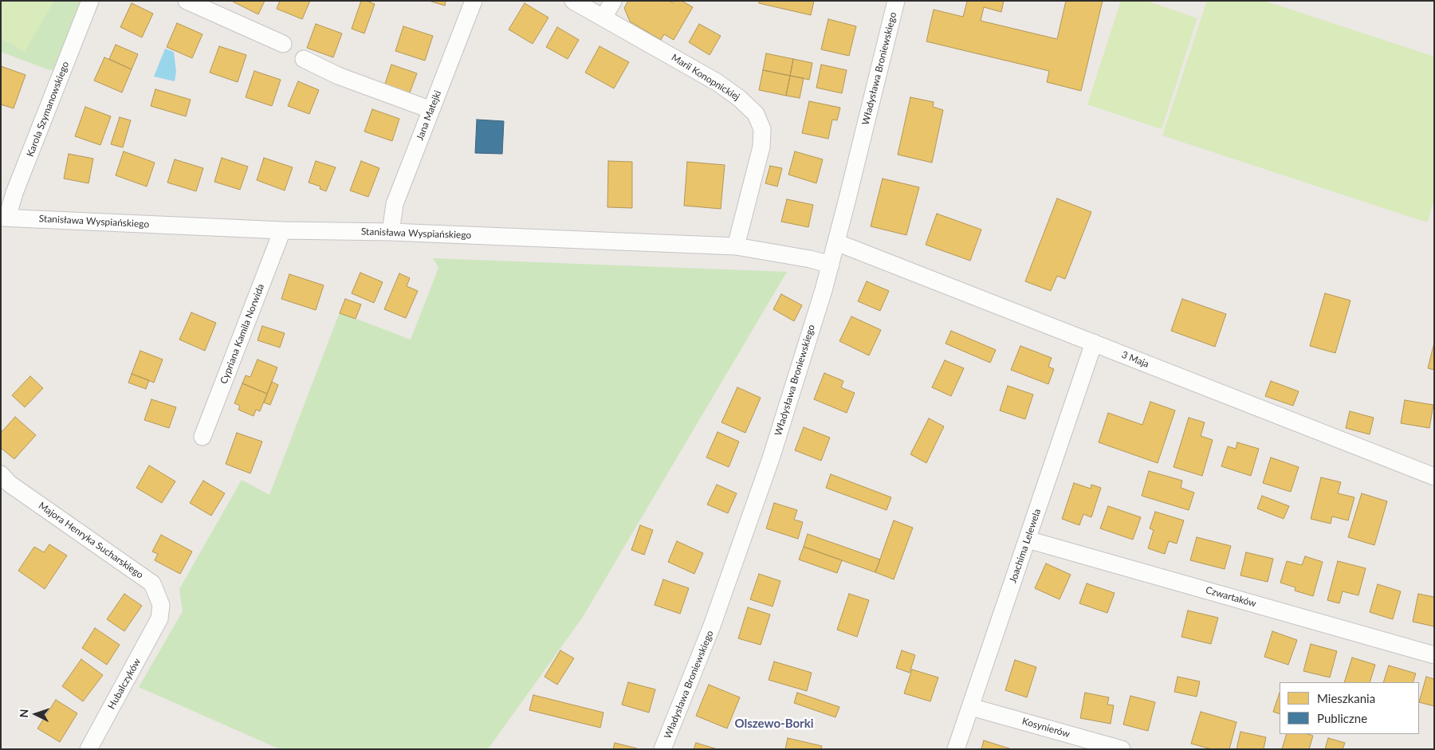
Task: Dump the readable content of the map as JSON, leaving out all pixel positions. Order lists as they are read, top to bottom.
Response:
{
  "streets": {
    "street": [
      "Władysława Broniewskiego",
      "Marii Konopnickiej",
      "Karola Szymanowskiego",
      "Jana Matejki",
      "Stanisława Wyspiańskiego",
      "Cypriana Kamila Norwida",
      "3 Maja",
      "Majora Henryka Sucharskiego",
      "Joachima Lelewela",
      "Czwartaków",
      "Hubalczyków",
      "Kosynierów"
    ]
  },
  "crossings": [
    ["Władysława Broniewskiego", "Stanisława Wyspiańskiego"],
    ["Władysława Broniewskiego", "3 Maja"],
    ["Marii Konopnickiej", "Stanisława Wyspiańskiego"],
    ["Karola Szymanowskiego", "Stanisława Wyspiańskiego"],
    ["Jana Matejki", "Stanisława Wyspiańskiego"],
    ["Stanisława Wyspiańskiego", "Cypriana Kamila Norwida"],
    ["3 Maja", "Joachima Lelewela"],
    ["Majora Henryka Sucharskiego", "Hubalczyków"],
    ["Joachima Lelewela", "Czwartaków"],
    ["Joachima Lelewela", "Kosynierów"]
  ],
  "districts": ["Olszewo-Borki"],
  "legend": ["Mieszkania", "Publiczne"],
  "north": "left"
}
